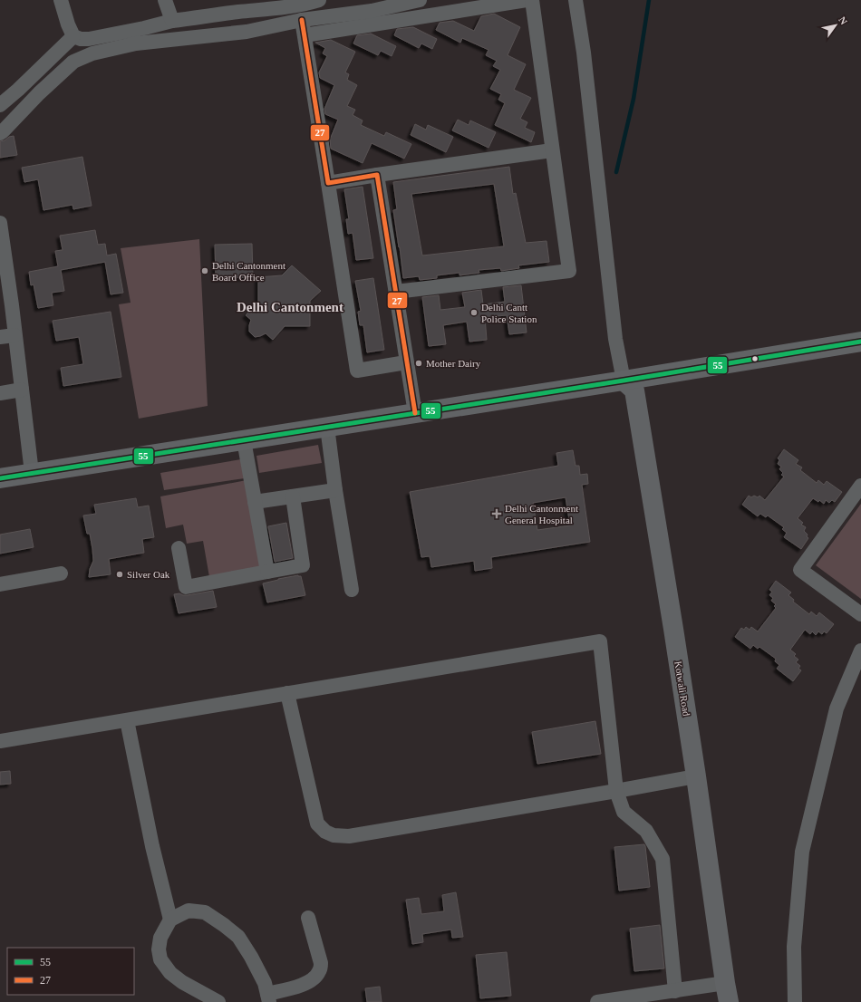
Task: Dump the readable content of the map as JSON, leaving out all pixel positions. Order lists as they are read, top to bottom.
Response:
{
  "streets": {
    "street": ["Kotwali Road"]
  },
  "districts": ["Delhi Cantonment"],
  "places": {
    "other": [
      "Delhi Cantonment Board Office",
      "Delhi Cantt Police Station",
      "Mother Dairy",
      "Silver Oak"
    ],
    "health": ["Delhi Cantonment General Hospital"]
  },
  "lines": ["transit line 27", "transit line 55"],
  "legend": ["55", "27"],
  "north": "top right"
}
